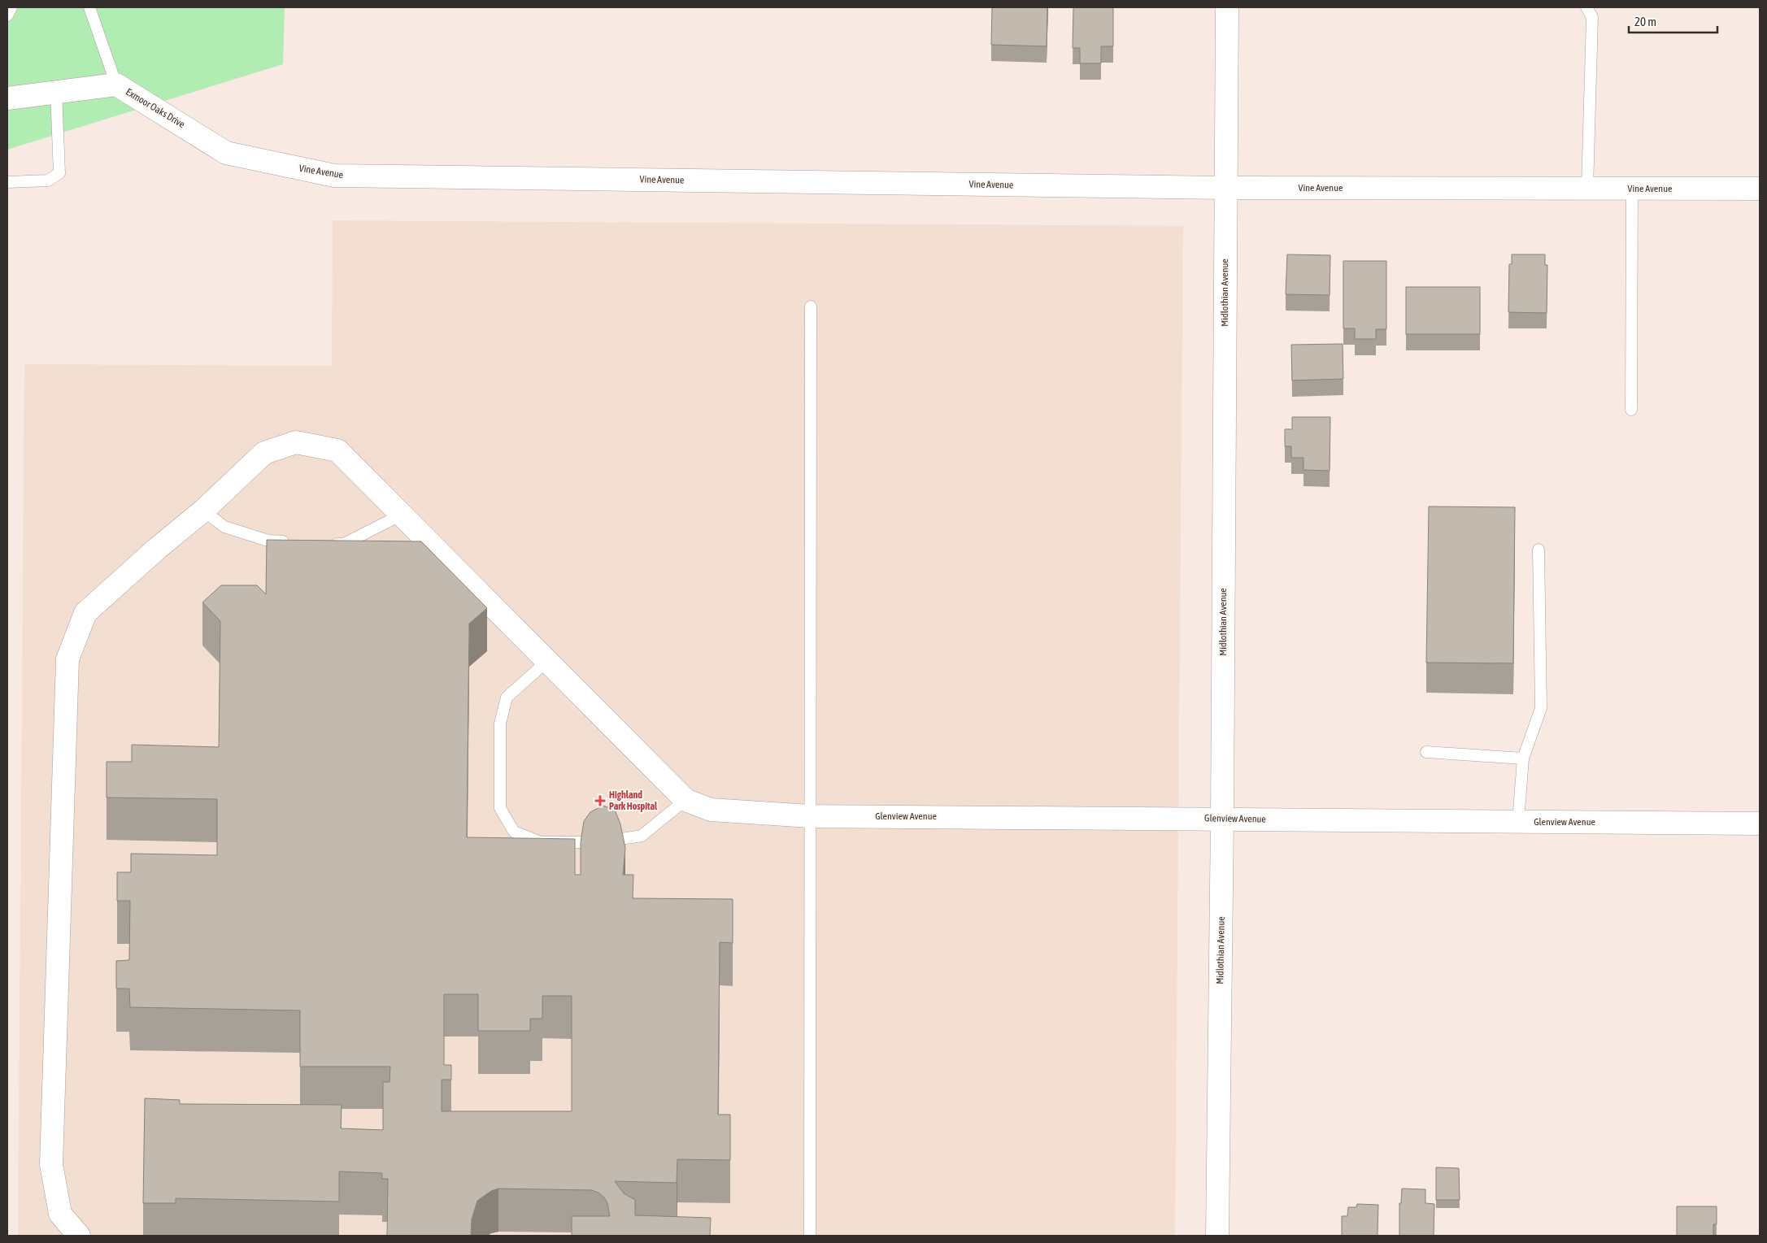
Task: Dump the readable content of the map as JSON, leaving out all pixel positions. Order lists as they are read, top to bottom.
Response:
{
  "streets": {
    "street": [
      "Exmoor Oaks Drive",
      "Vine Avenue",
      "Midlothian Avenue",
      "Glenview Avenue"
    ]
  },
  "crossings": [
    ["Exmoor Oaks Drive", "Vine Avenue"],
    ["Vine Avenue", "Midlothian Avenue"],
    ["Midlothian Avenue", "Glenview Avenue"]
  ],
  "places": {
    "health": ["Highland Park Hospital"]
  },
  "scale_bar": "20 m"
}
